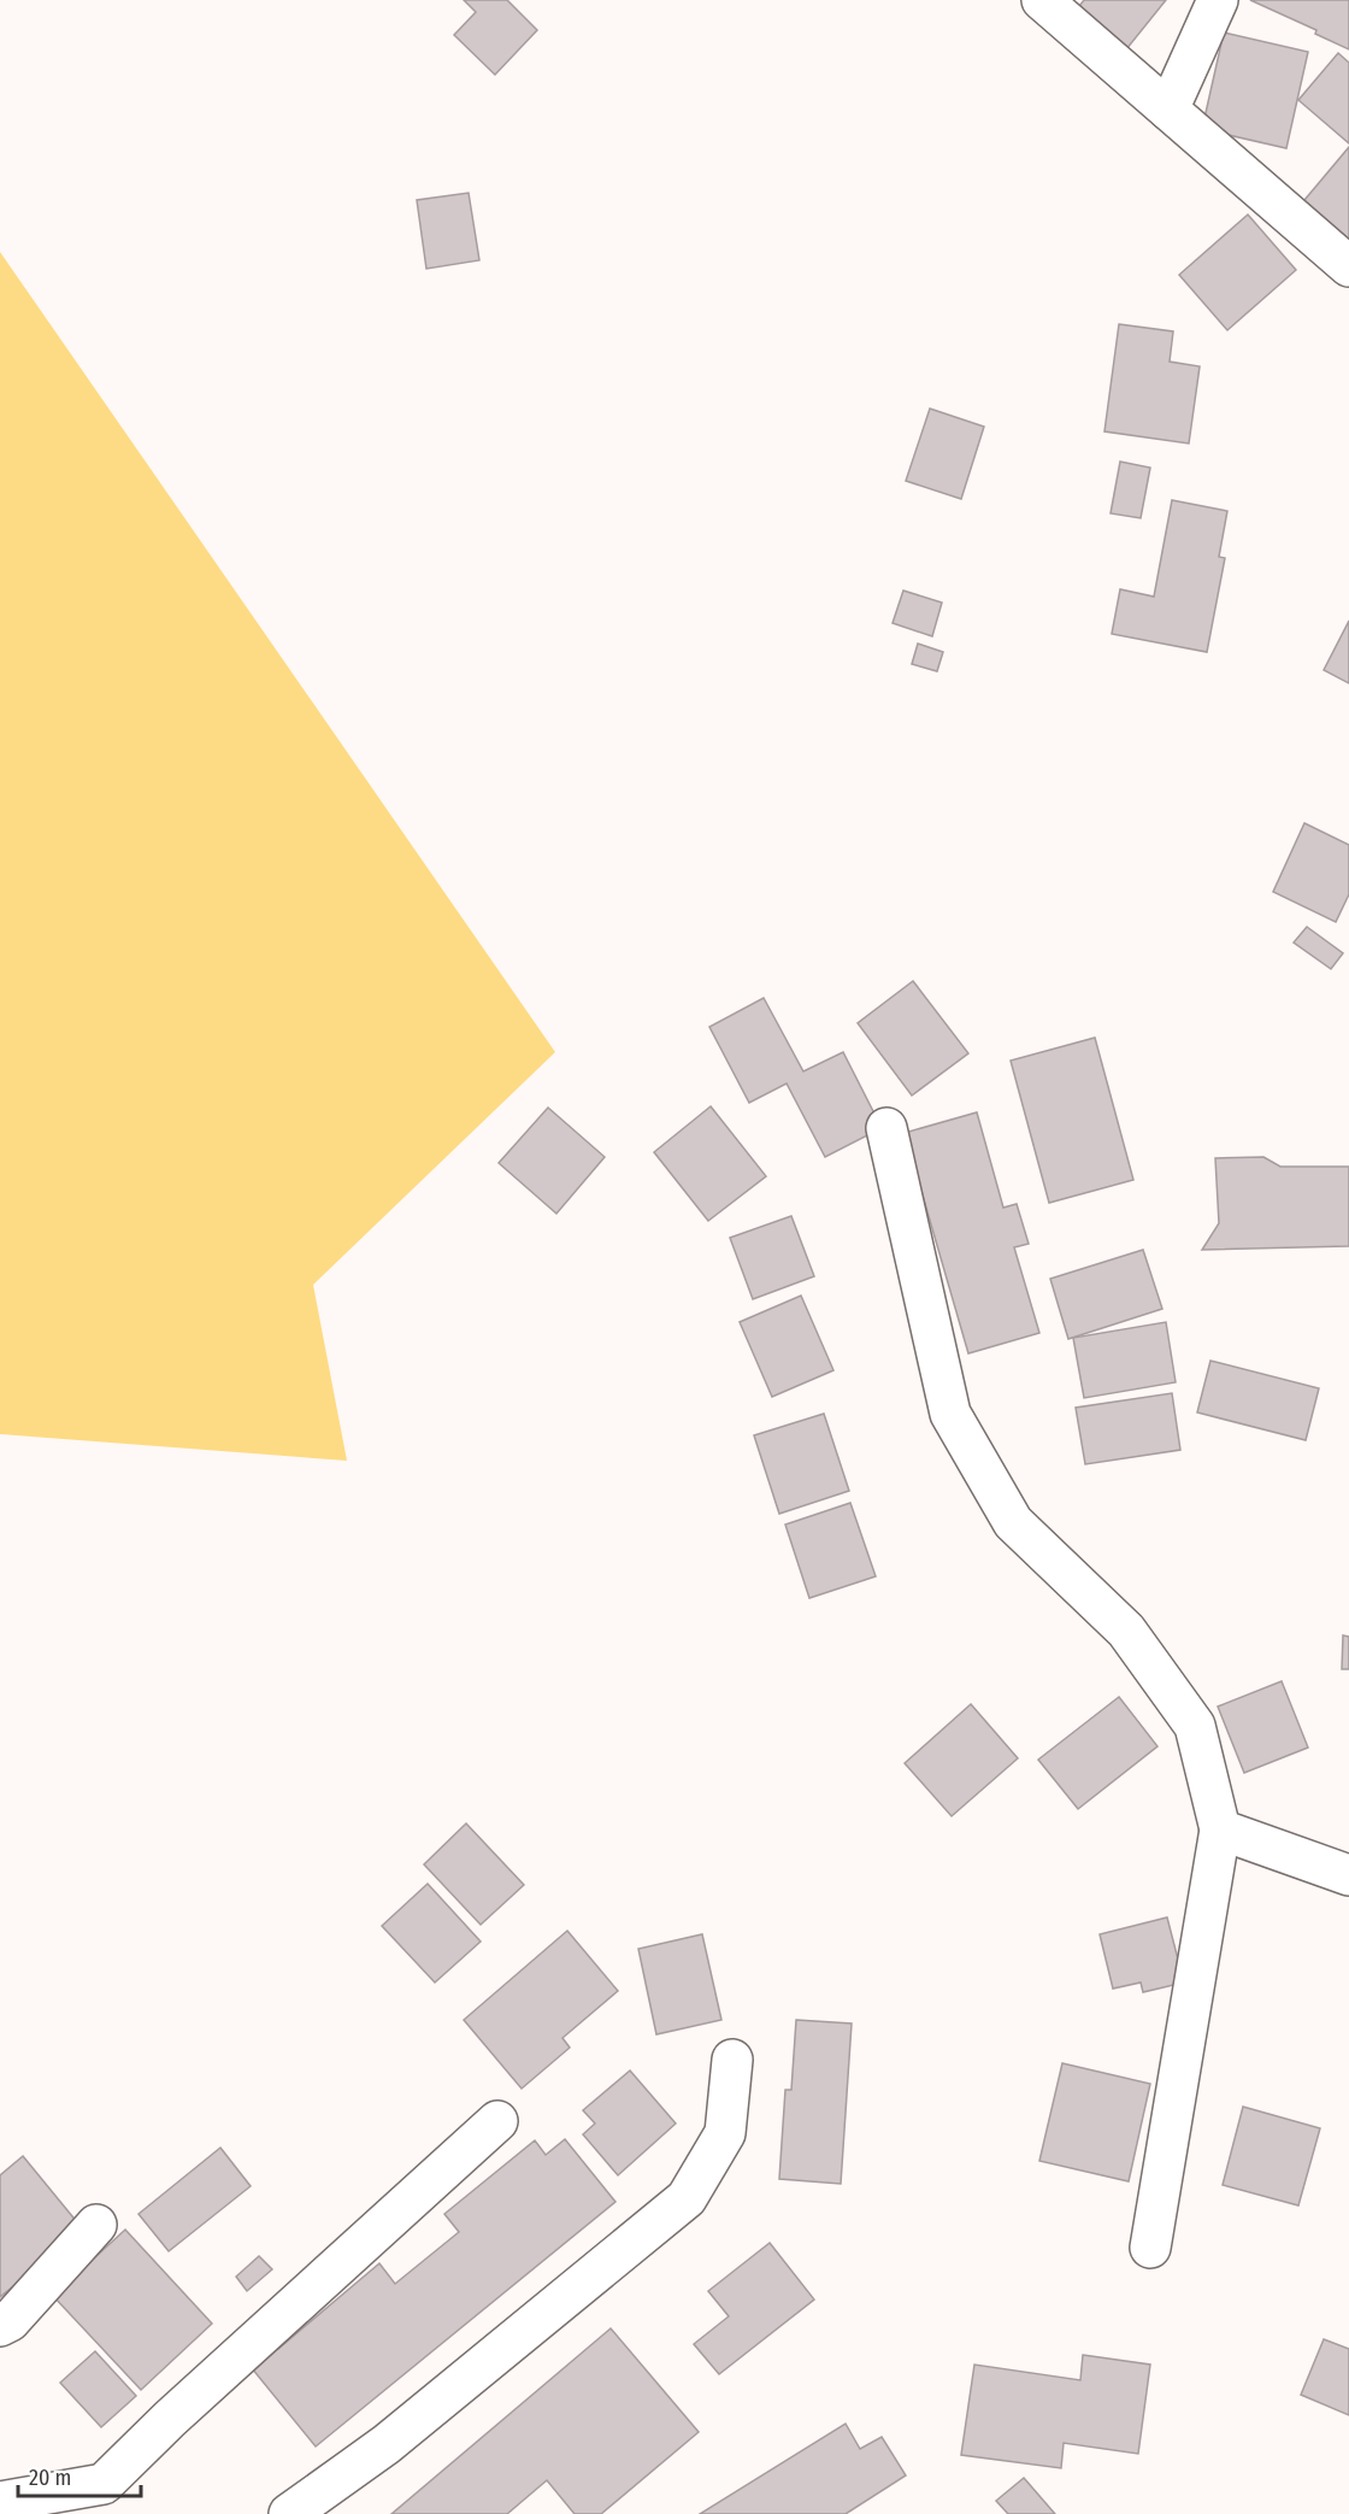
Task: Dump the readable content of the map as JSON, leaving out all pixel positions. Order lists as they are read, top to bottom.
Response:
{
  "scale_bar": "20 m"
}
